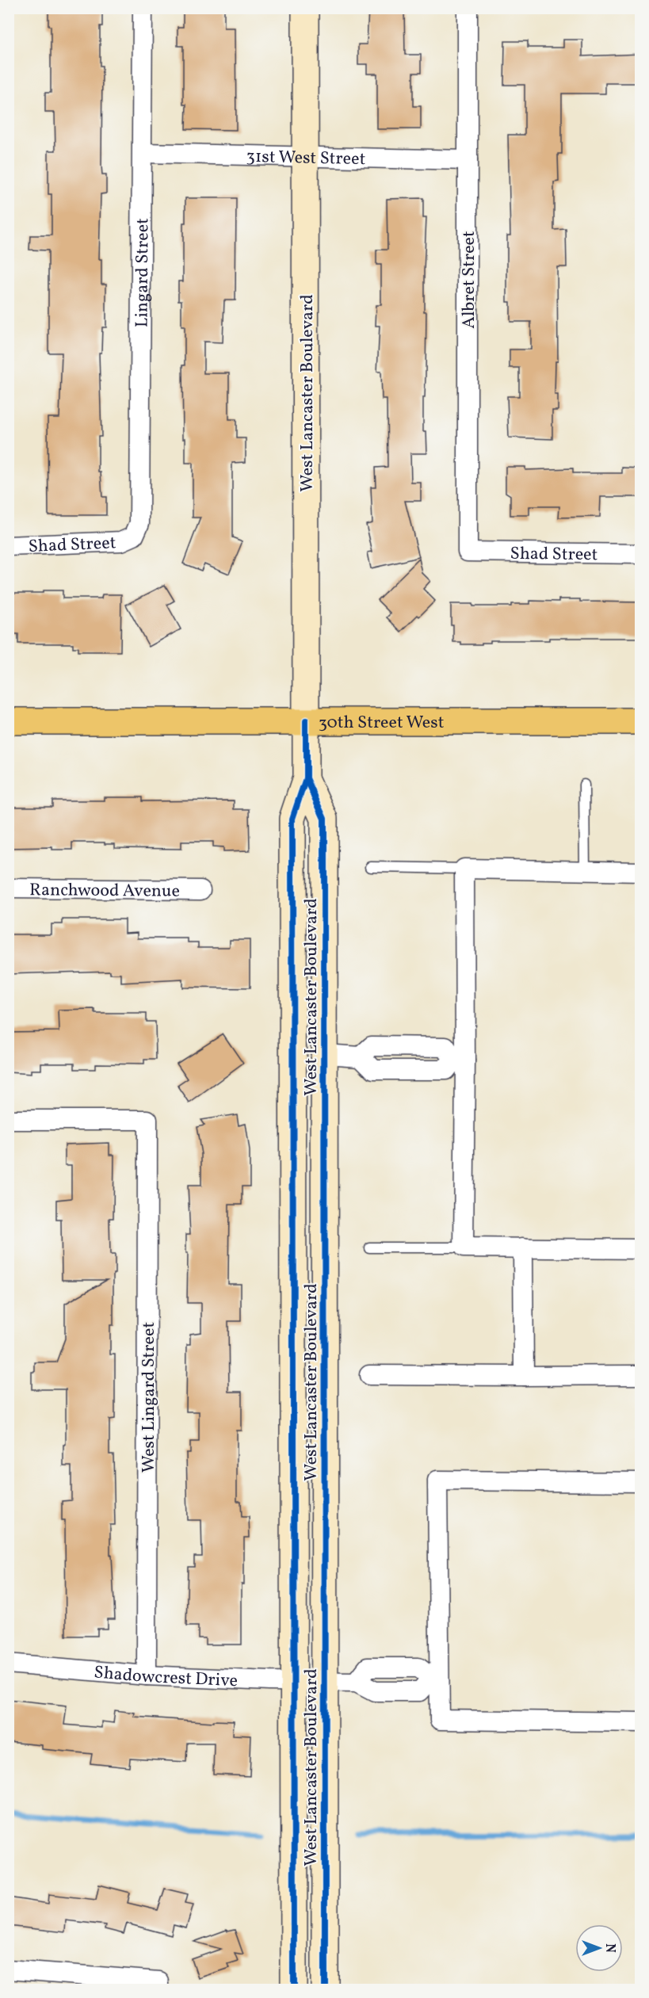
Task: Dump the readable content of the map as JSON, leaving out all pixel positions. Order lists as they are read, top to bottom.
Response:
{
  "streets": {
    "main road": ["30th Street West"],
    "street": [
      "31st West Street",
      "Lingard Street",
      "Albret Street",
      "West Lancaster Boulevard",
      "Shad Street",
      "Ranchwood Avenue",
      "West Lingard Street",
      "Shadowcrest Drive"
    ]
  },
  "crossings": [
    ["31st West Street", "Lingard Street"],
    ["31st West Street", "Albret Street"],
    ["31st West Street", "West Lancaster Boulevard"],
    ["Lingard Street", "Shad Street"],
    ["Albret Street", "Shad Street"],
    ["West Lancaster Boulevard", "30th Street West"],
    ["West Lancaster Boulevard", "Shadowcrest Drive"],
    ["West Lingard Street", "Shadowcrest Drive"]
  ],
  "north": "right"
}
